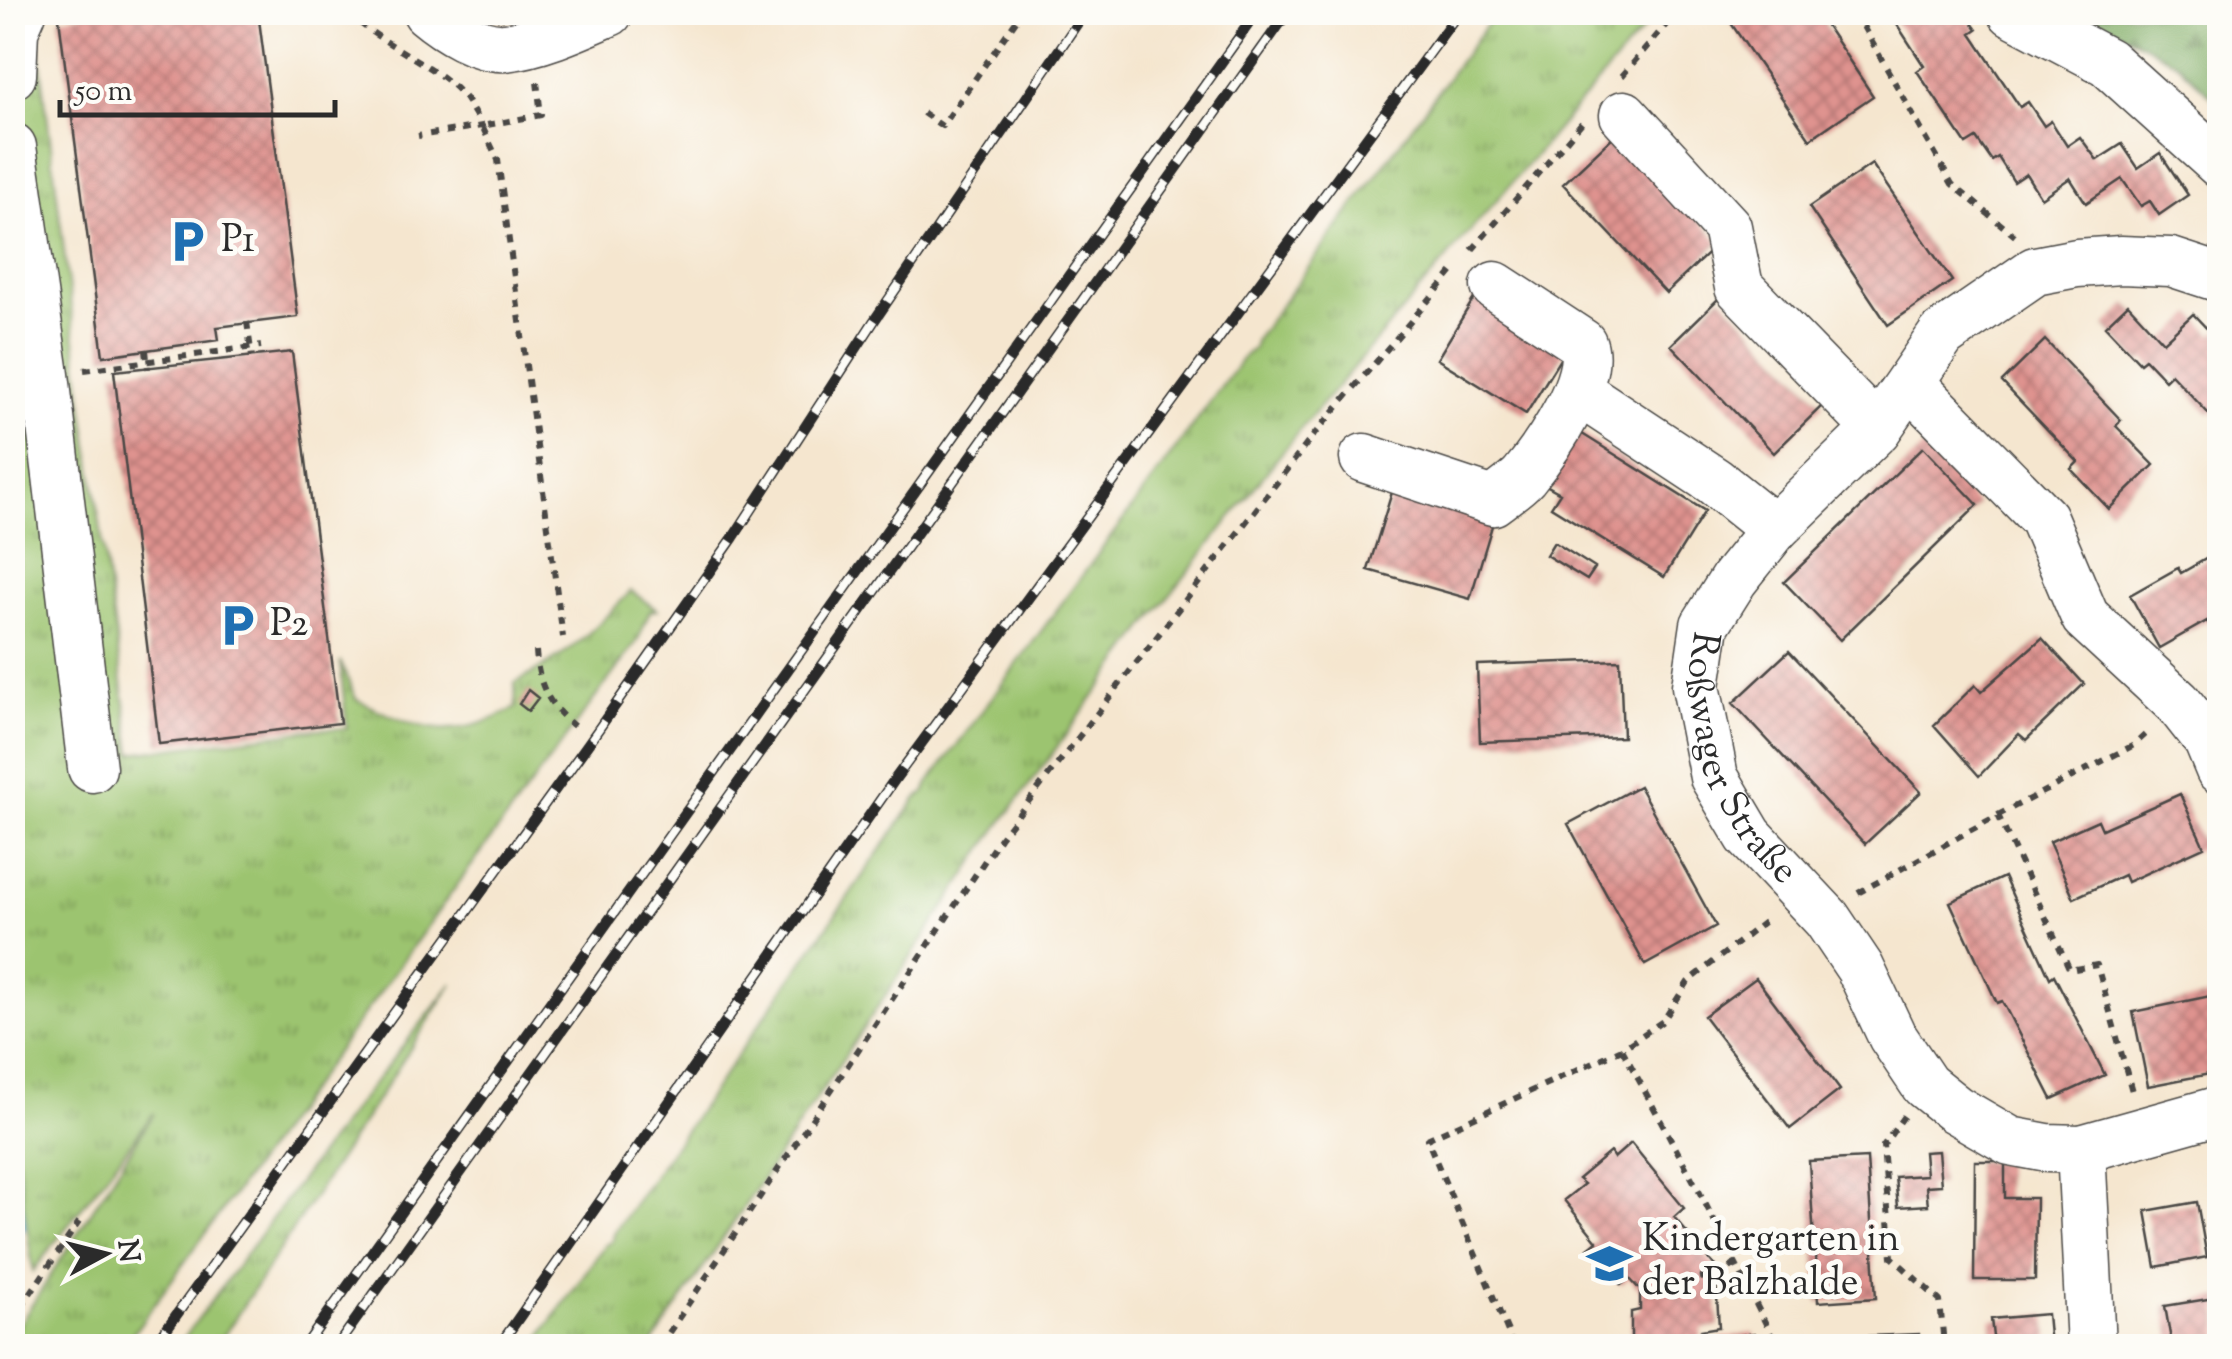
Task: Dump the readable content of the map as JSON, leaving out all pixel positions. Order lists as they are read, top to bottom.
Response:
{
  "streets": {
    "street": ["Roßwager Straße"]
  },
  "places": {
    "parking": ["P1", "P2"],
    "school or university": ["Kindergarten in der Balzhalde"]
  },
  "scale_bar": "50 m",
  "north": "right"
}
